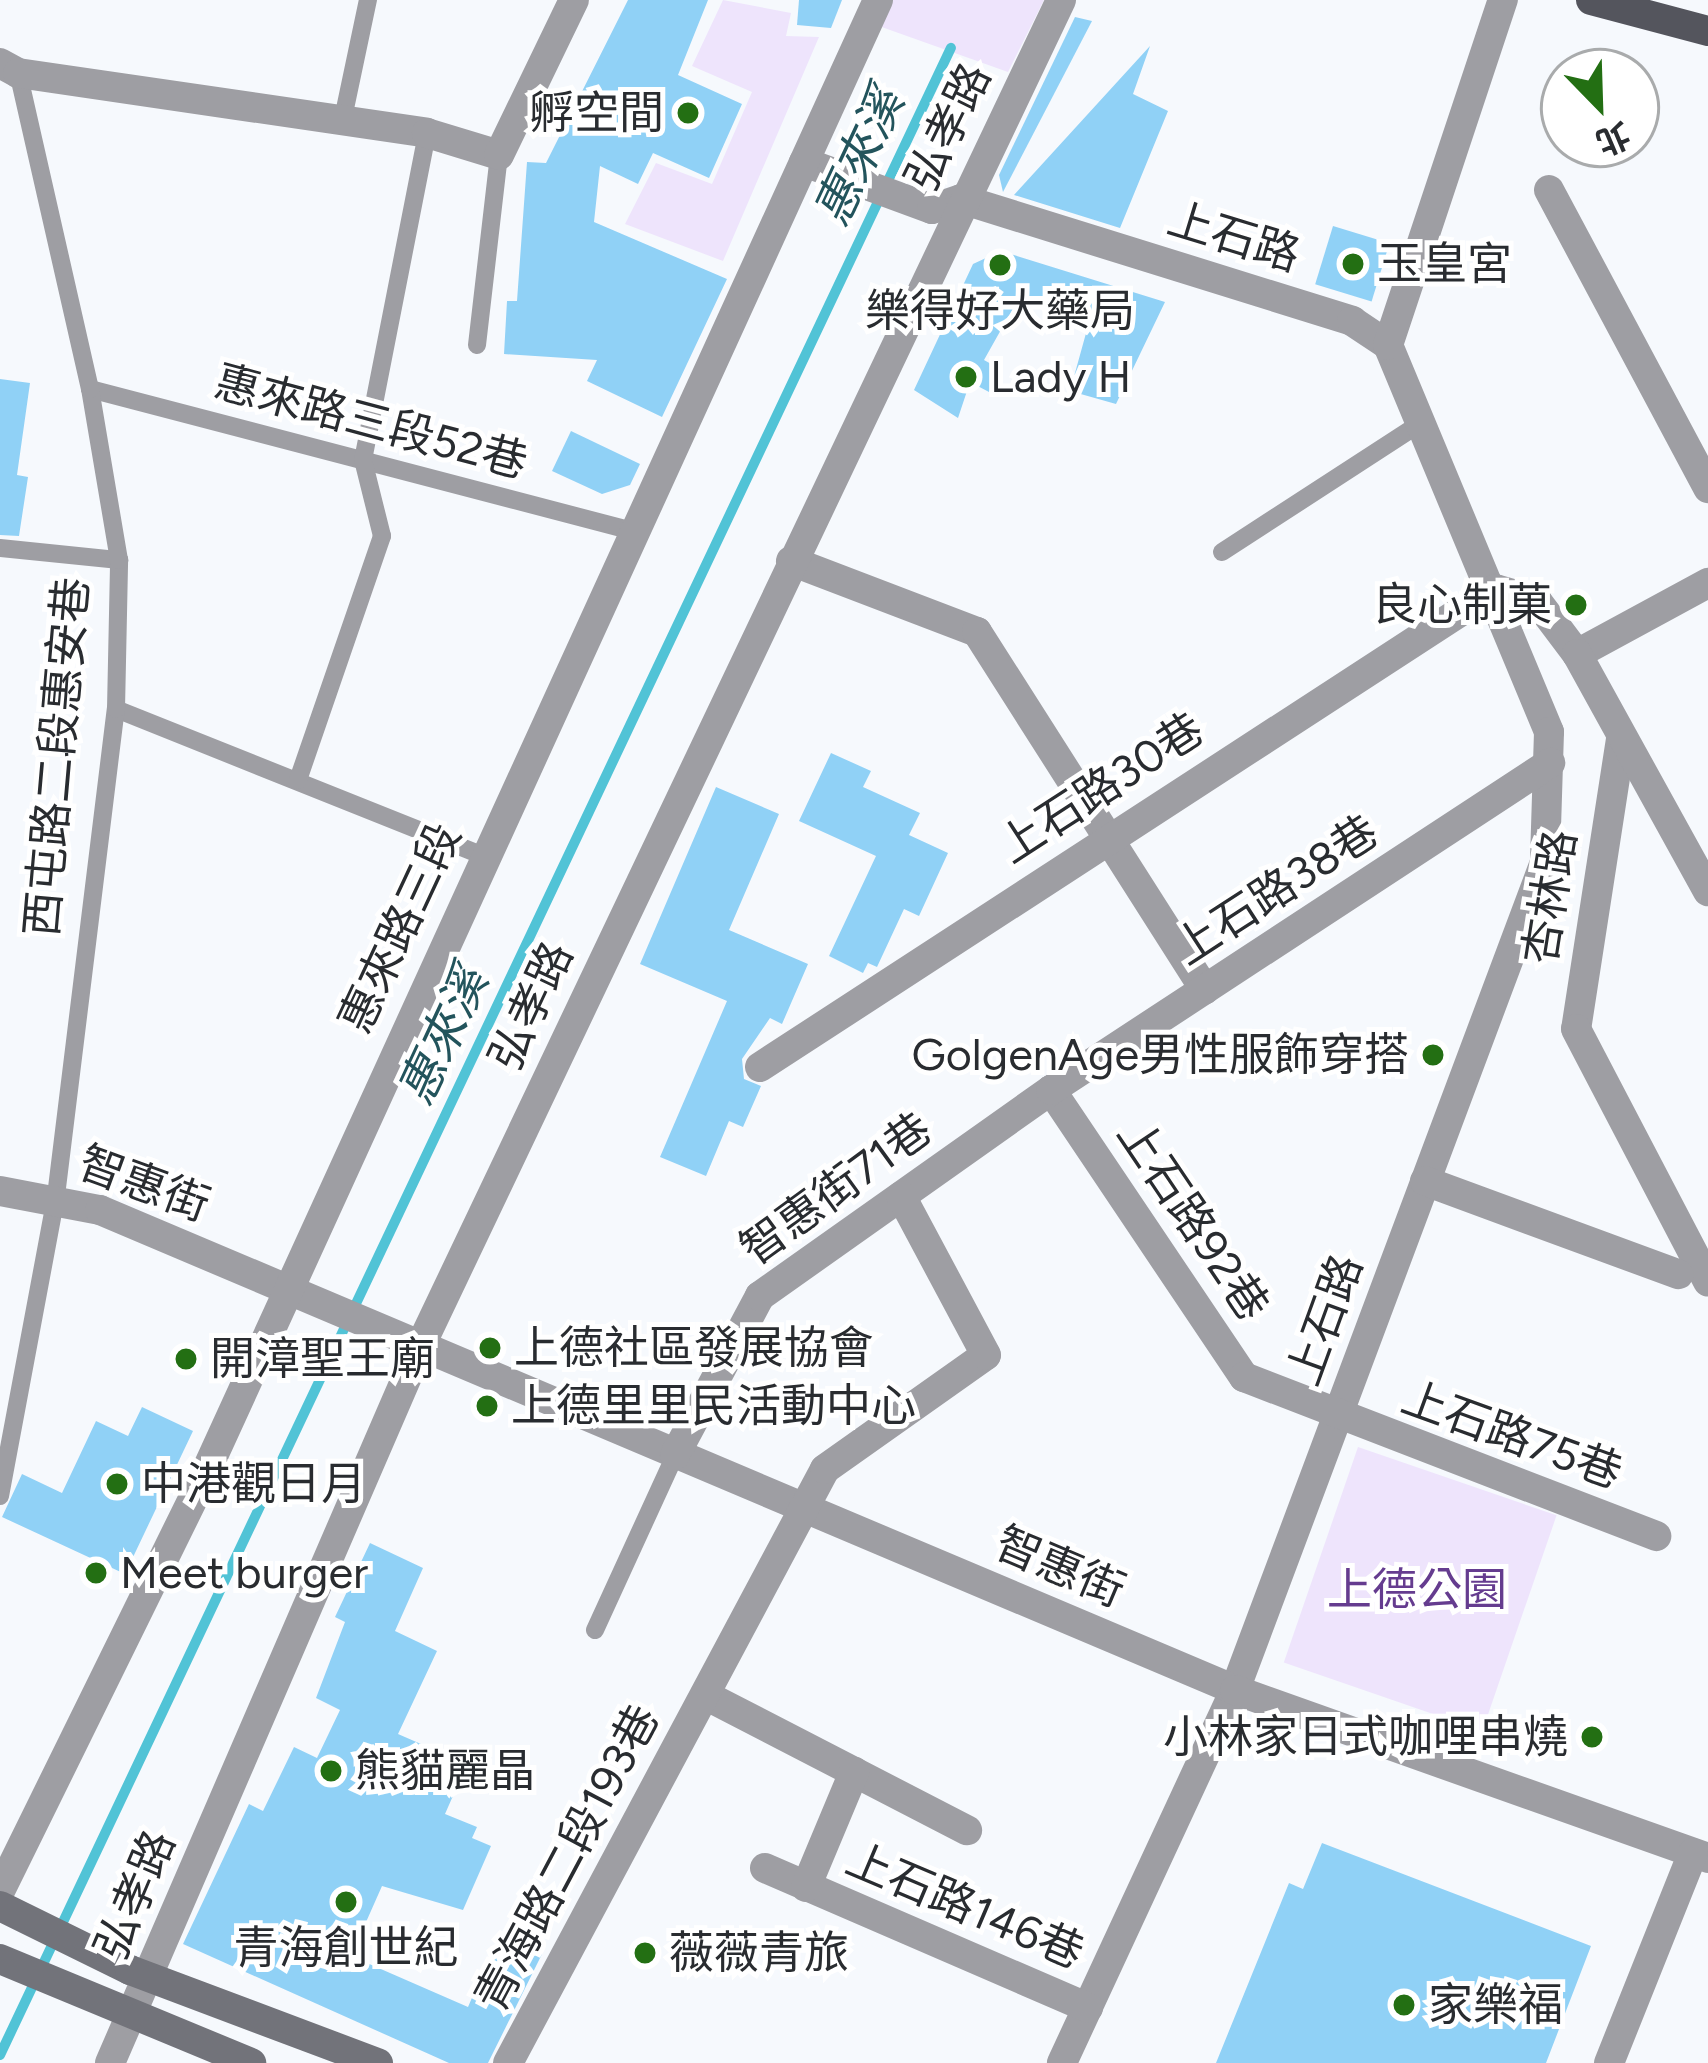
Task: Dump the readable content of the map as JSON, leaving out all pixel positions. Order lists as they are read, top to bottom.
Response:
{
  "streets": {
    "street": [
      "弘孝路",
      "上石路",
      "上石路30巷",
      "上石路38巷",
      "杏林路",
      "惠來路三段",
      "智惠街",
      "智惠街71巷",
      "上石路92巷",
      "上石路75巷",
      "青海路二段193巷",
      "上石路146巷"
    ],
    "lane": ["惠來路三段52巷", "西屯路二段惠安巷"]
  },
  "crossings": [
    ["弘孝路", "上石路"],
    ["弘孝路", "智惠街"],
    ["上石路", "上石路30巷"],
    ["上石路", "上石路38巷"],
    ["上石路", "惠來路三段"],
    ["上石路", "智惠街"],
    ["上石路", "上石路92巷"],
    ["上石路", "上石路75巷"],
    ["上石路", "上石路146巷"],
    ["惠來路三段52巷", "西屯路二段惠安巷"],
    ["惠來路三段52巷", "惠來路三段"],
    ["西屯路二段惠安巷", "智惠街"],
    ["上石路38巷", "智惠街71巷"],
    ["上石路38巷", "上石路92巷"],
    ["惠來路三段", "智惠街"],
    ["智惠街", "智惠街71巷"],
    ["智惠街", "青海路二段193巷"],
    ["智惠街71巷", "上石路92巷"],
    ["智惠街71巷", "青海路二段193巷"],
    ["上石路92巷", "上石路75巷"],
    ["青海路二段193巷", "上石路146巷"]
  ],
  "water": ["惠來溪"],
  "parks": ["上德公園"],
  "places": [
    "孵空間",
    "玉皇宮",
    "樂得好大藥局",
    "Lady H",
    "良心制菓",
    "GolgenAge男性服飾穿搭",
    "上德社區發展協會",
    "開漳聖王廟",
    "上德里里民活動中心",
    "中港觀日月",
    "Meet burger",
    "小林家日式咖哩串燒",
    "熊貓麗晶",
    "青海創世紀",
    "薇薇青旅",
    "家樂福"
  ],
  "north": "bottom right"
}
